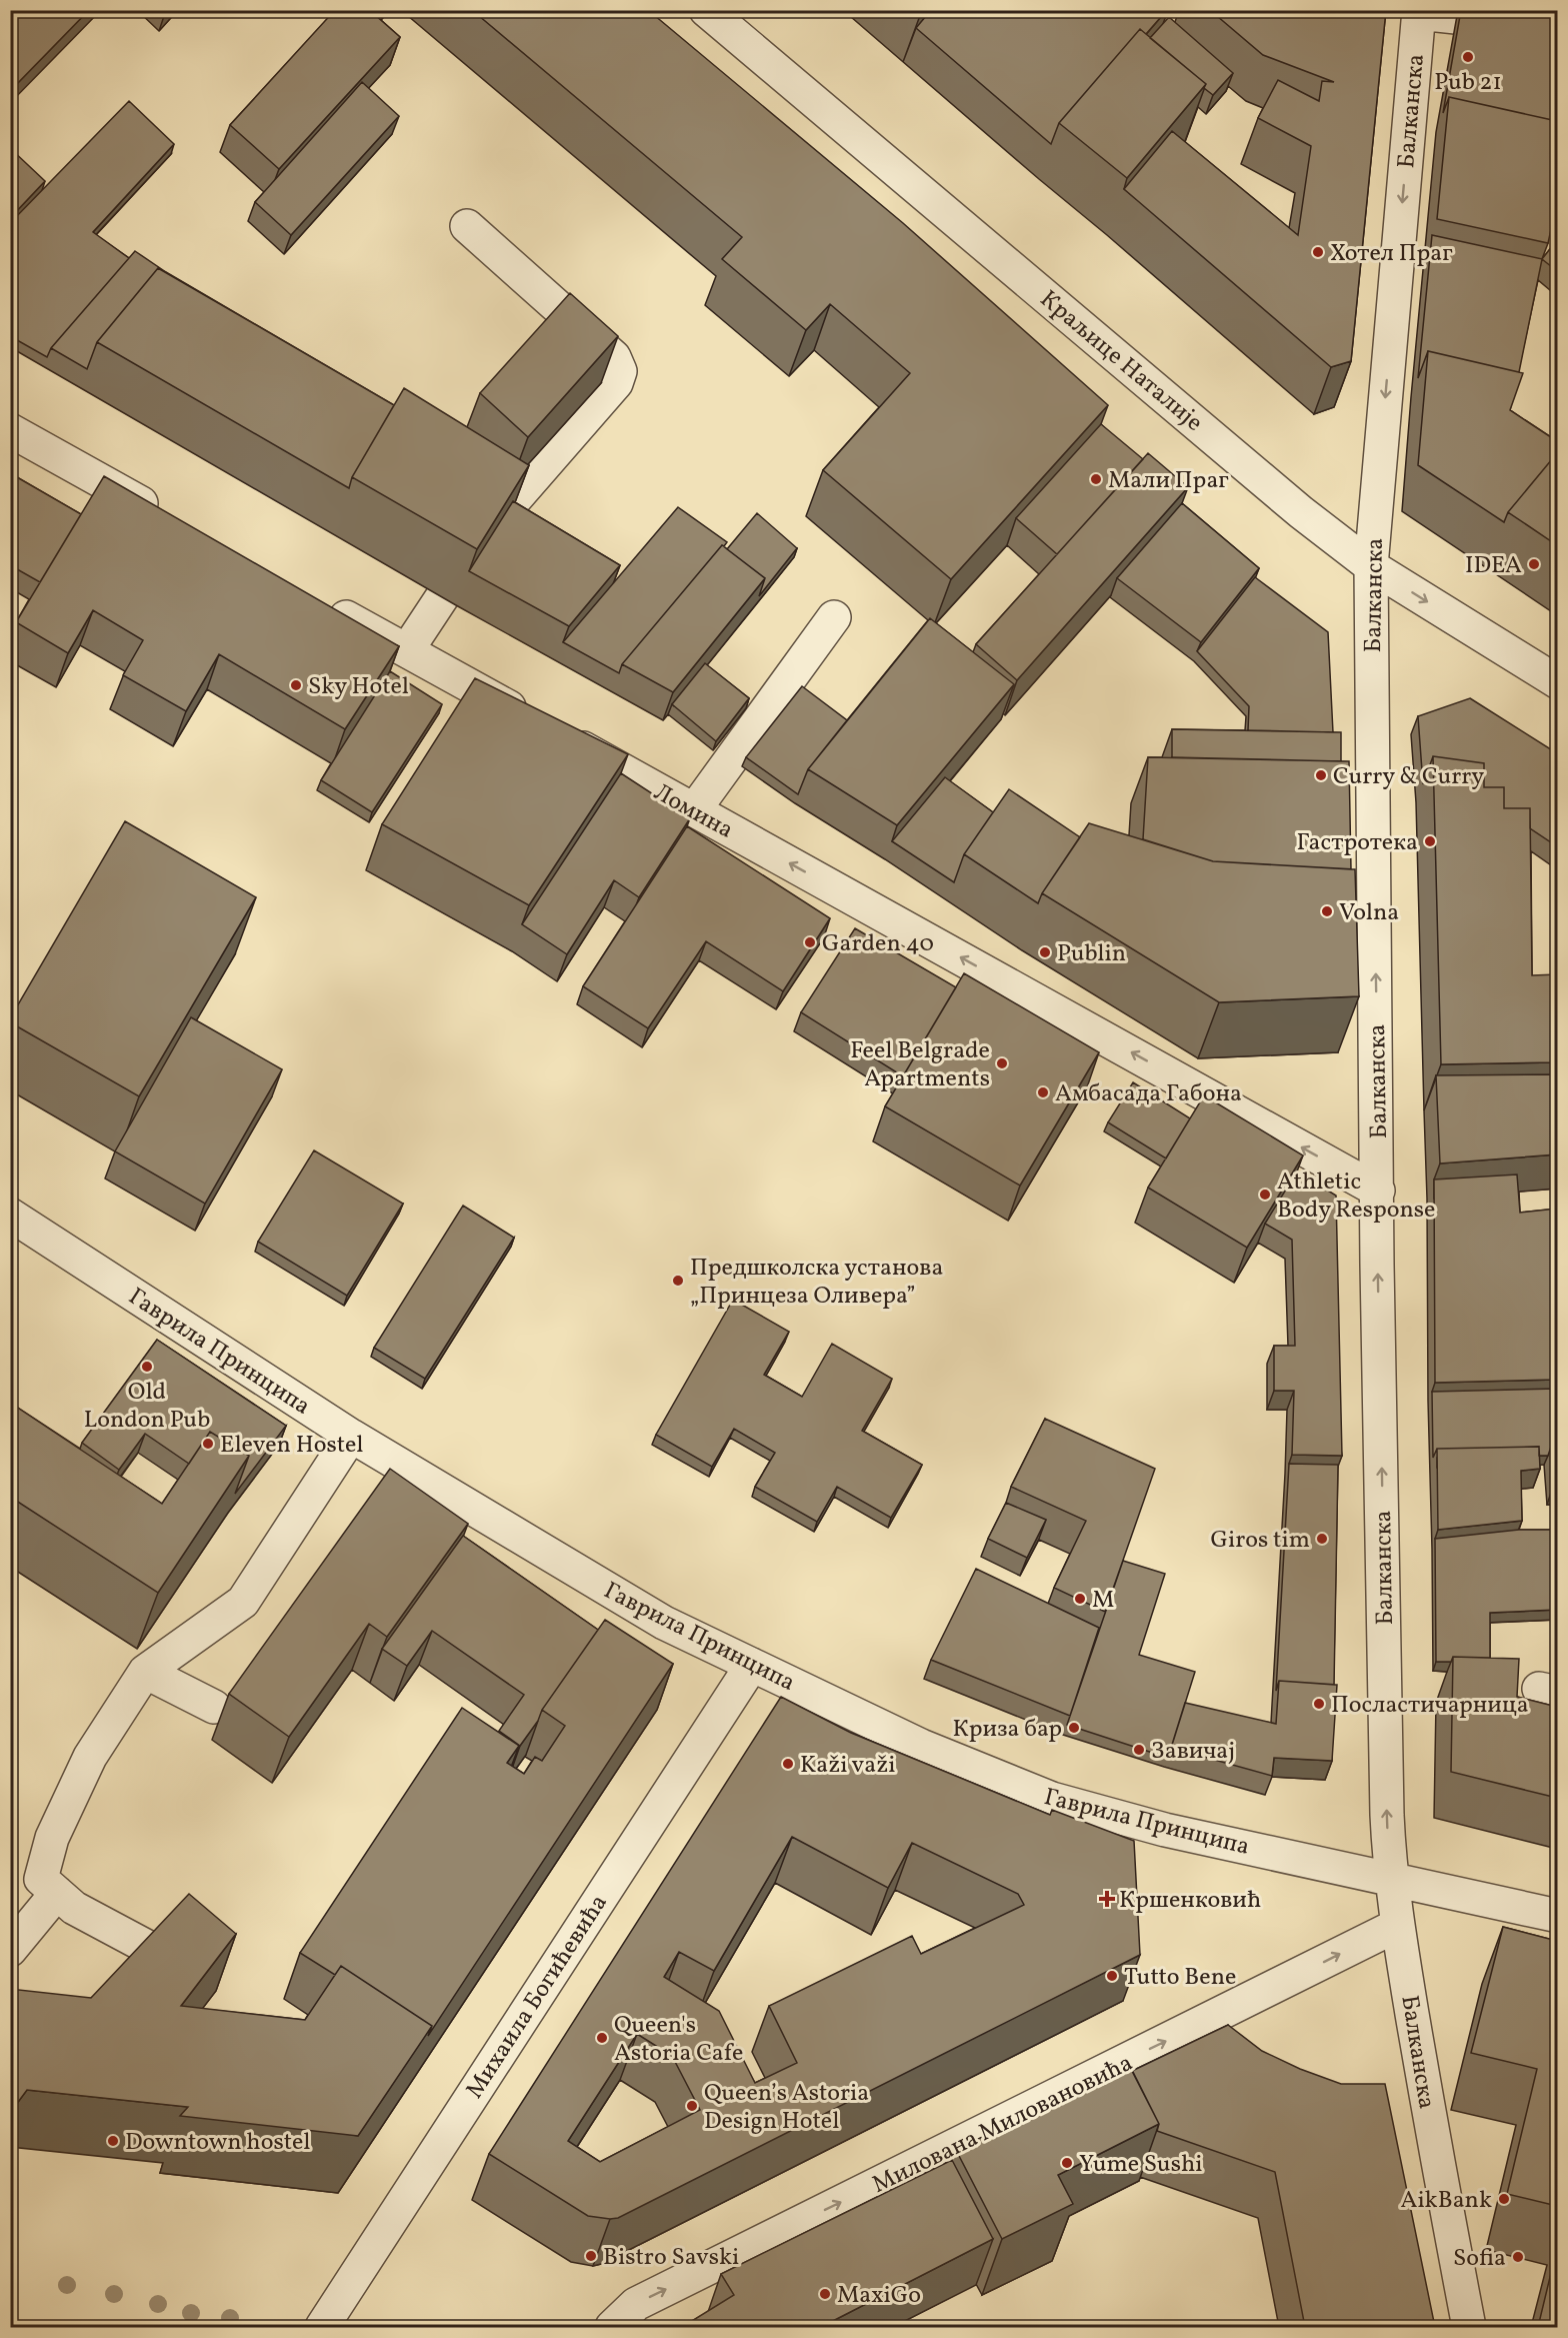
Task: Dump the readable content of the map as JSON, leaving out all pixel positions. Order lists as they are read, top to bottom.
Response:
{
  "streets": {
    "street": [
      "Балканска",
      "Краљице Наталије",
      "Ломина",
      "Гаврила Принципа",
      "Михаила Богићевића",
      "Милована Миловановића"
    ]
  },
  "crossings": [
    ["Балканска", "Краљице Наталије"],
    ["Балканска", "Ломина"],
    ["Балканска", "Гаврила Принципа"],
    ["Балканска", "Милована Миловановића"],
    ["Гаврила Принципа", "Михаила Богићевића"]
  ],
  "one_way": ["Ломина", "Милована Миловановића"],
  "places": {
    "other": [
      "Pub 21",
      "Хотел Праг",
      "Мали Праг",
      "IDEA",
      "Sky Hotel",
      "Curry & Curry",
      "Гастротека",
      "Volna",
      "Garden 40",
      "Publin",
      "Feel Belgrade Apartments",
      "Амбасада Габона",
      "Athletic Body Response",
      "Предшколска установа „Принцеза Оливера”",
      "Old London Pub",
      "Eleven Hostel",
      "Giros tim",
      "M",
      "Посластичарница",
      "Криза бар",
      "Завичај",
      "Kaži važi",
      "Tutto Bene",
      "Queen's Astoria Cafe",
      "Queen’s Astoria Design Hotel",
      "Downtown hostel",
      "Yume Sushi",
      "AikBank",
      "Bistro Savski",
      "Sofia",
      "MaxiGo"
    ],
    "health": ["Кршенковић"]
  }
}
